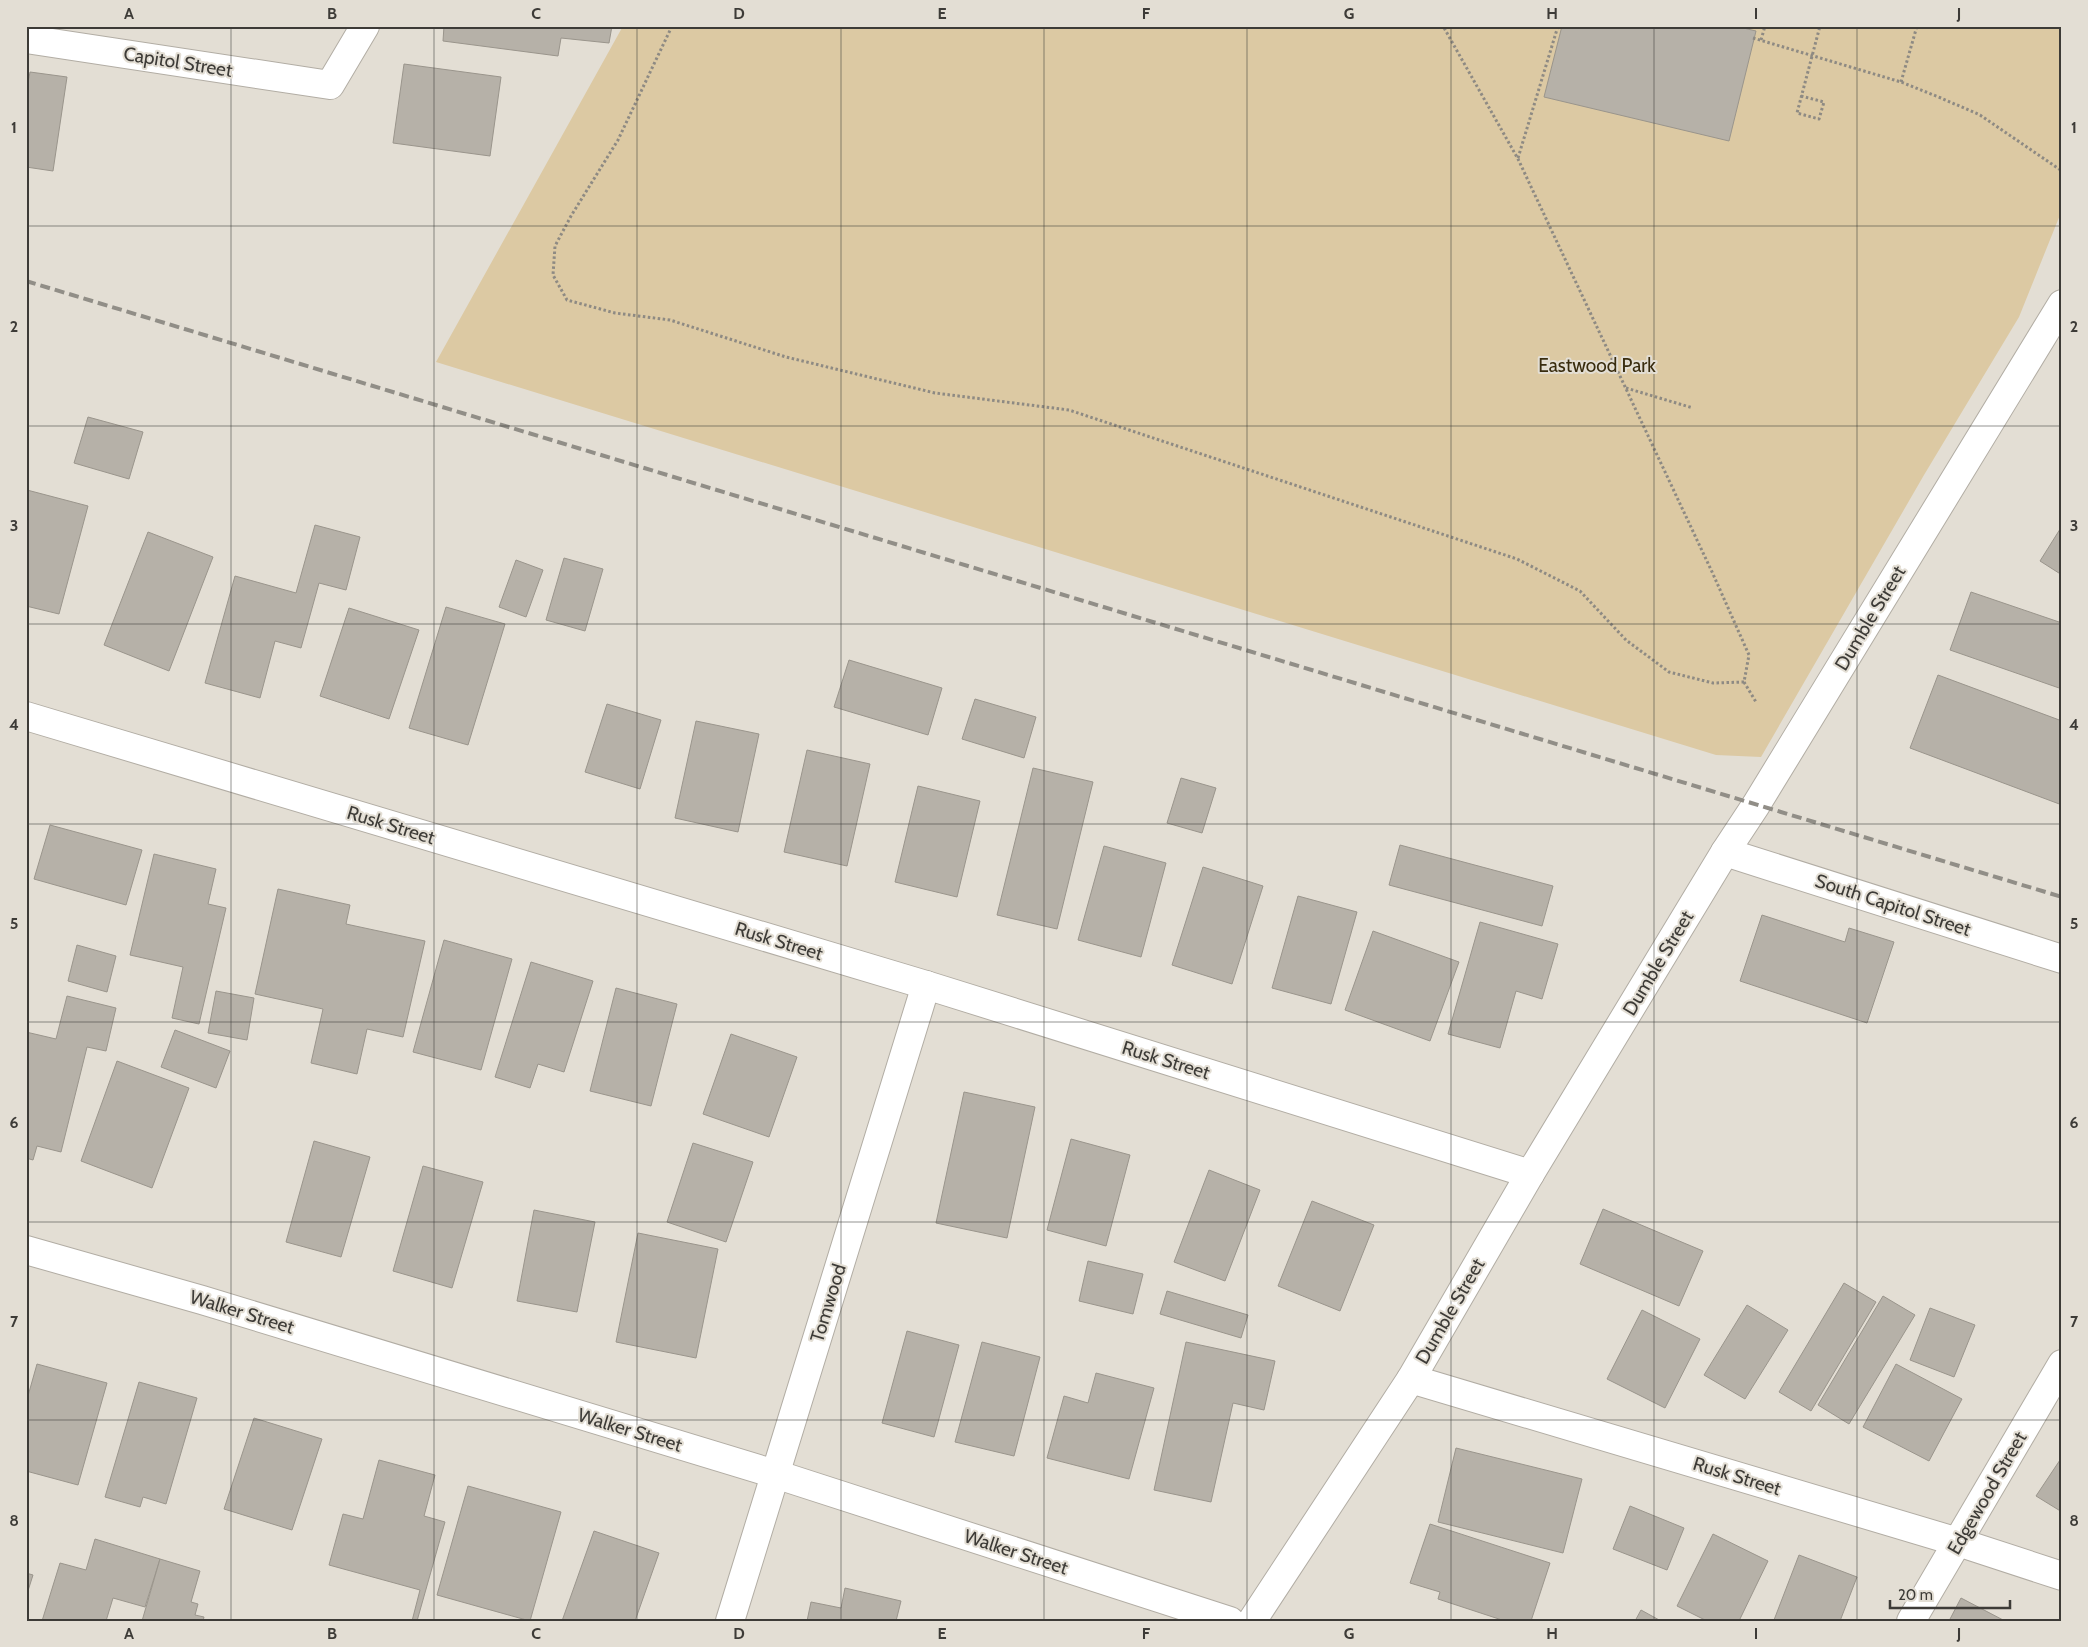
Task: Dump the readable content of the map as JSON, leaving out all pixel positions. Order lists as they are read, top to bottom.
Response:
{
  "streets": {
    "street": [
      "Capitol Street",
      "Dumble Street",
      "Rusk Street",
      "South Capitol Street",
      "Tomwood",
      "Walker Street",
      "Edgewood Street"
    ]
  },
  "crossings": [
    ["Dumble Street", "Rusk Street"],
    ["Dumble Street", "South Capitol Street"],
    ["Rusk Street", "Tomwood"],
    ["Rusk Street", "Edgewood Street"],
    ["Tomwood", "Walker Street"]
  ],
  "parks": ["Eastwood Park"],
  "scale_bar": "20 m",
  "grid": {
    "columns": [
      "A",
      "B",
      "C",
      "D",
      "E",
      "F",
      "G",
      "H",
      "I",
      "J"
    ],
    "rows": [
      "1",
      "2",
      "3",
      "4",
      "5",
      "6",
      "7",
      "8"
    ]
  }
}
